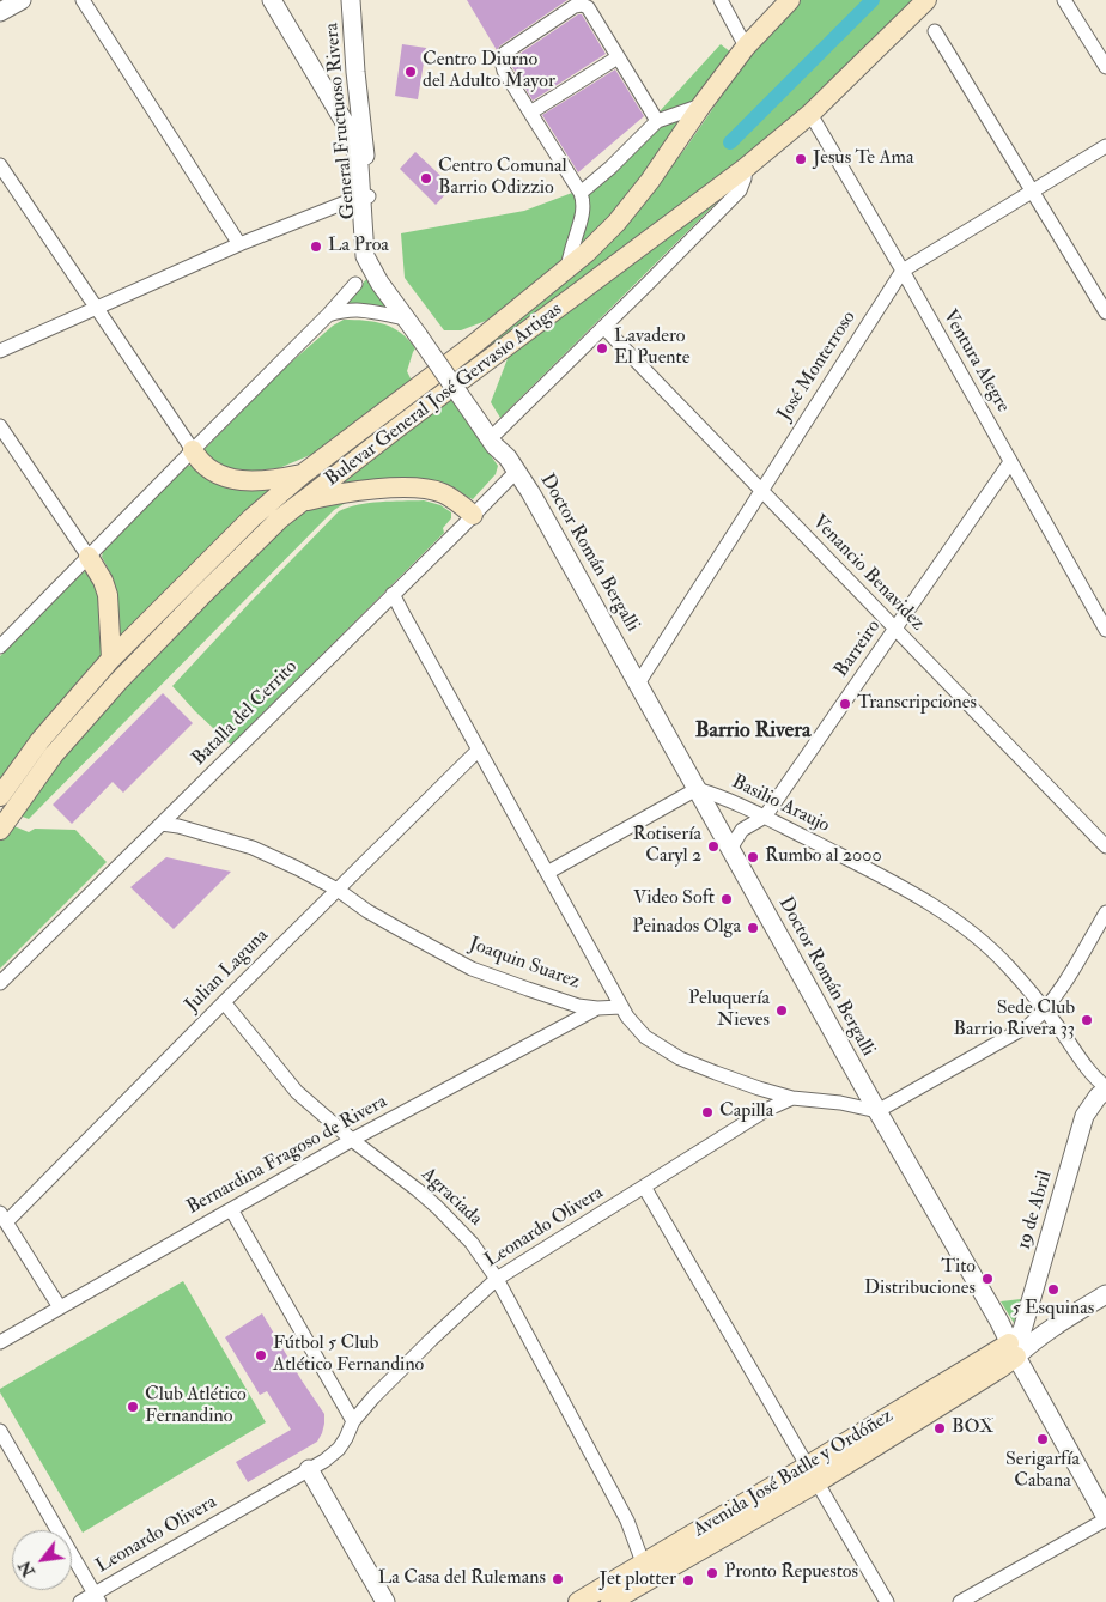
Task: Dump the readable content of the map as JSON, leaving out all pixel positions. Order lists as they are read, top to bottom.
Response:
{
  "streets": {
    "main road": ["Bulevar General José Gervasio Artigas", "Avenida José Batlle y Ordóñez"],
    "street": [
      "General Fructuoso Rivera",
      "Ventura Alegre",
      "José Monterroso",
      "Doctor Román Bergalli",
      "Venancio Benavidez",
      "Barreiro",
      "Batalla del Cerrito",
      "Basilio Araujo",
      "Joaquin Suarez",
      "Julian Laguna",
      "Bernardina Fragoso de Rivera",
      "Agraciada",
      "19 de Abril",
      "Leonardo Olivera"
    ]
  },
  "crossings": [
    ["General Fructuoso Rivera", "Doctor Román Bergalli"],
    ["Ventura Alegre", "José Monterroso"],
    ["Ventura Alegre", "Bulevar General José Gervasio Artigas"],
    ["Ventura Alegre", "Barreiro"],
    ["José Monterroso", "Doctor Román Bergalli"],
    ["José Monterroso", "Venancio Benavidez"],
    ["Doctor Román Bergalli", "Barreiro"],
    ["Doctor Román Bergalli", "Batalla del Cerrito"],
    ["Doctor Román Bergalli", "Basilio Araujo"],
    ["Doctor Román Bergalli", "19 de Abril"],
    ["Doctor Román Bergalli", "Avenida José Batlle y Ordóñez"],
    ["Venancio Benavidez", "Barreiro"],
    ["Barreiro", "Basilio Araujo"],
    ["Batalla del Cerrito", "Joaquin Suarez"],
    ["Basilio Araujo", "19 de Abril"],
    ["Joaquin Suarez", "Julian Laguna"],
    ["Joaquin Suarez", "Bernardina Fragoso de Rivera"],
    ["Julian Laguna", "Agraciada"],
    ["Bernardina Fragoso de Rivera", "Agraciada"],
    ["Agraciada", "Leonardo Olivera"],
    ["Agraciada", "Avenida José Batlle y Ordóñez"],
    ["19 de Abril", "Avenida José Batlle y Ordóñez"]
  ],
  "districts": ["Barrio Rivera"],
  "places": [
    "Centro Diurno del Adulto Mayor",
    "Jesus Te Ama",
    "Centro Comunal Barrio Odizzio",
    "La Proa",
    "Lavadero El Puente",
    "Transcripciones",
    "Rotisería Caryl 2",
    "Rumbo al 2000",
    "Video Soft",
    "Peinados Olga",
    "Peluquería Nieves",
    "Sede Club Barrio Rivera 33",
    "Capilla",
    "Tito Distribuciones",
    "5 Esquinas",
    "Fútbol 5 Club Atlético Fernandino",
    "Club Atlético Fernandino",
    "BOX",
    "Serigarfía Cabana",
    "Pronto Repuestos",
    "La Casa del Rulemans",
    "Jet plotter"
  ],
  "north": "bottom left"
}
